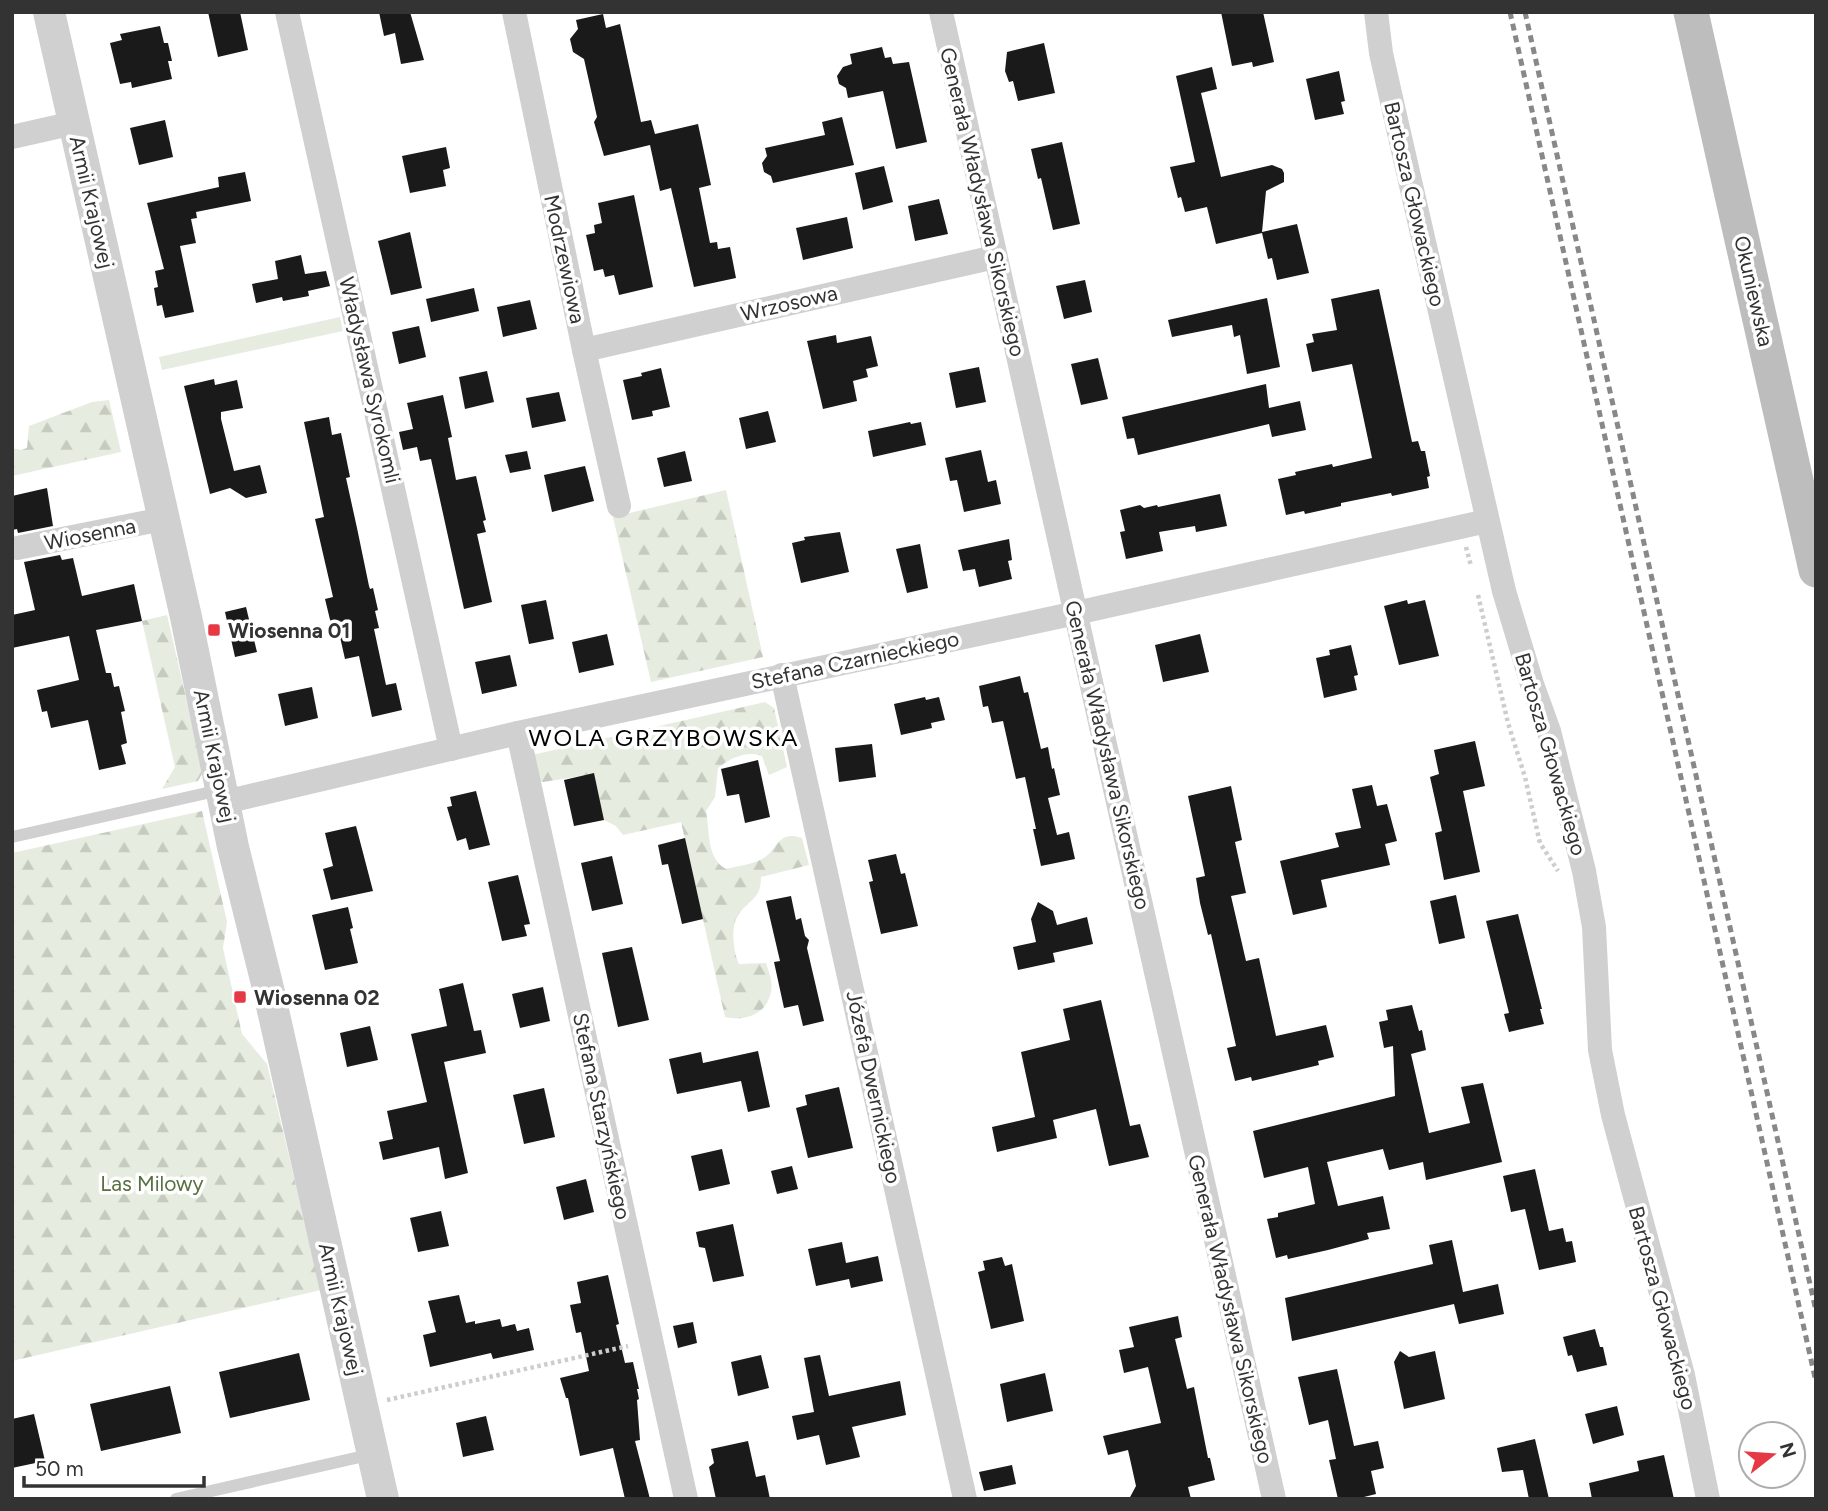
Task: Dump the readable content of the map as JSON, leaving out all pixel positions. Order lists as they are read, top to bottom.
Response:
{
  "streets": {
    "main road": ["Okuniewska"],
    "street": [
      "Armii Krajowej",
      "Generała Władysława Sikorskiego",
      "Bartosza Głowackiego",
      "Modrzewiowa",
      "Wrzosowa",
      "Władysława Syrokomli",
      "Wiosenna",
      "Stefana Czarnieckiego",
      "Józefa Dwernickiego",
      "Stefana Starzyńskiego"
    ]
  },
  "crossings": [
    ["Armii Krajowej", "Wiosenna"],
    ["Armii Krajowej", "Stefana Czarnieckiego"],
    ["Generała Władysława Sikorskiego", "Wrzosowa"],
    ["Generała Władysława Sikorskiego", "Stefana Czarnieckiego"],
    ["Bartosza Głowackiego", "Stefana Czarnieckiego"],
    ["Modrzewiowa", "Wrzosowa"],
    ["Władysława Syrokomli", "Stefana Czarnieckiego"],
    ["Stefana Czarnieckiego", "Józefa Dwernickiego"],
    ["Stefana Czarnieckiego", "Stefana Starzyńskiego"]
  ],
  "districts": ["WOLA GRZYBOWSKA"],
  "parks": ["Las Milowy"],
  "places": {
    "transit": ["Wiosenna 01", "Wiosenna 02"]
  },
  "scale_bar": "50 m",
  "north": "right"
}
